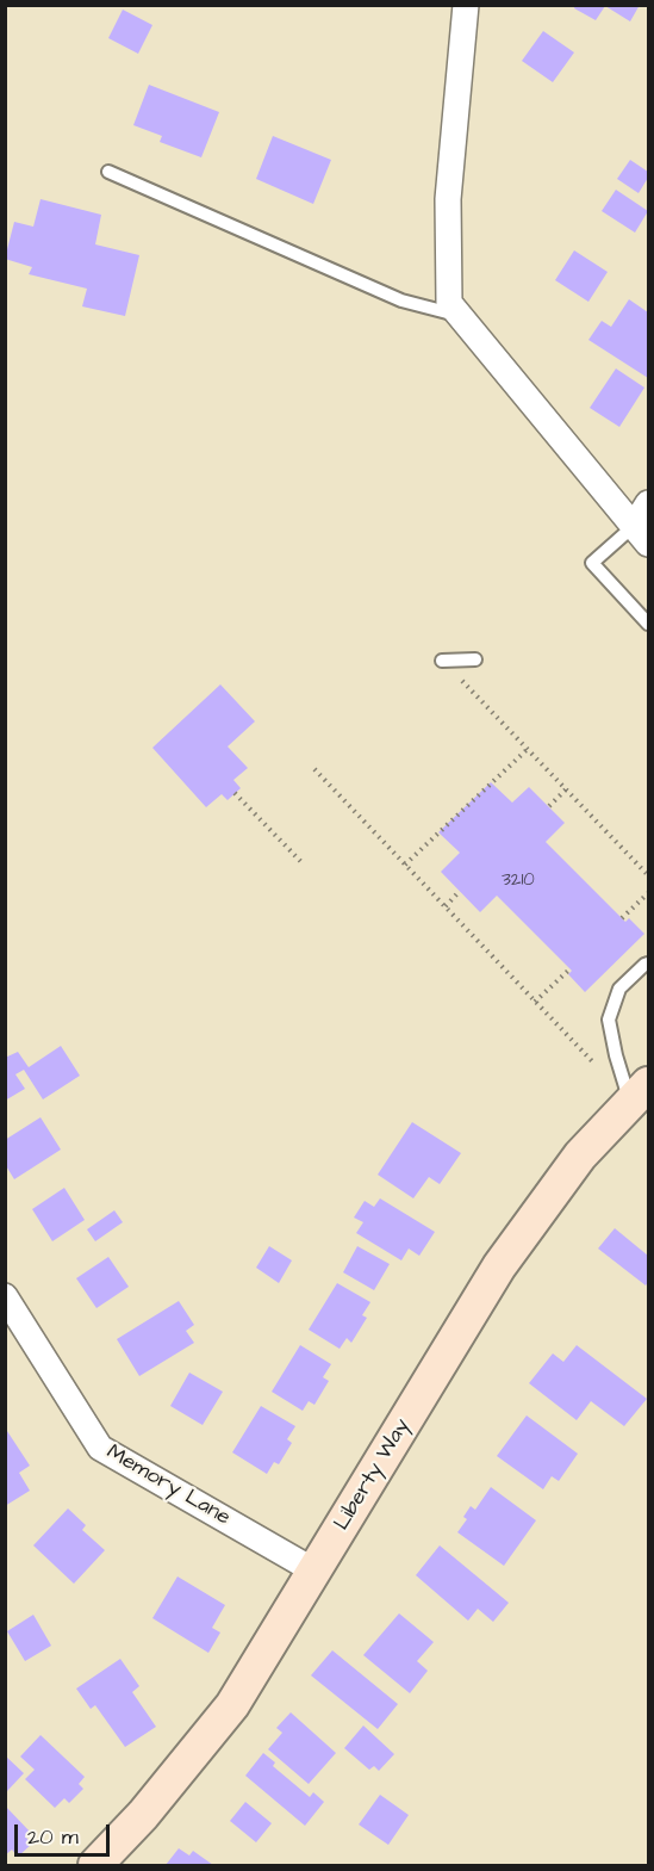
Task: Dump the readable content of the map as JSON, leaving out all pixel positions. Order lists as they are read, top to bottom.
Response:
{
  "streets": {
    "street": ["Liberty Way", "Memory Lane"]
  },
  "crossings": [
    ["Liberty Way", "Memory Lane"]
  ],
  "house_numbers": ["3210"],
  "scale_bar": "20 m"
}
